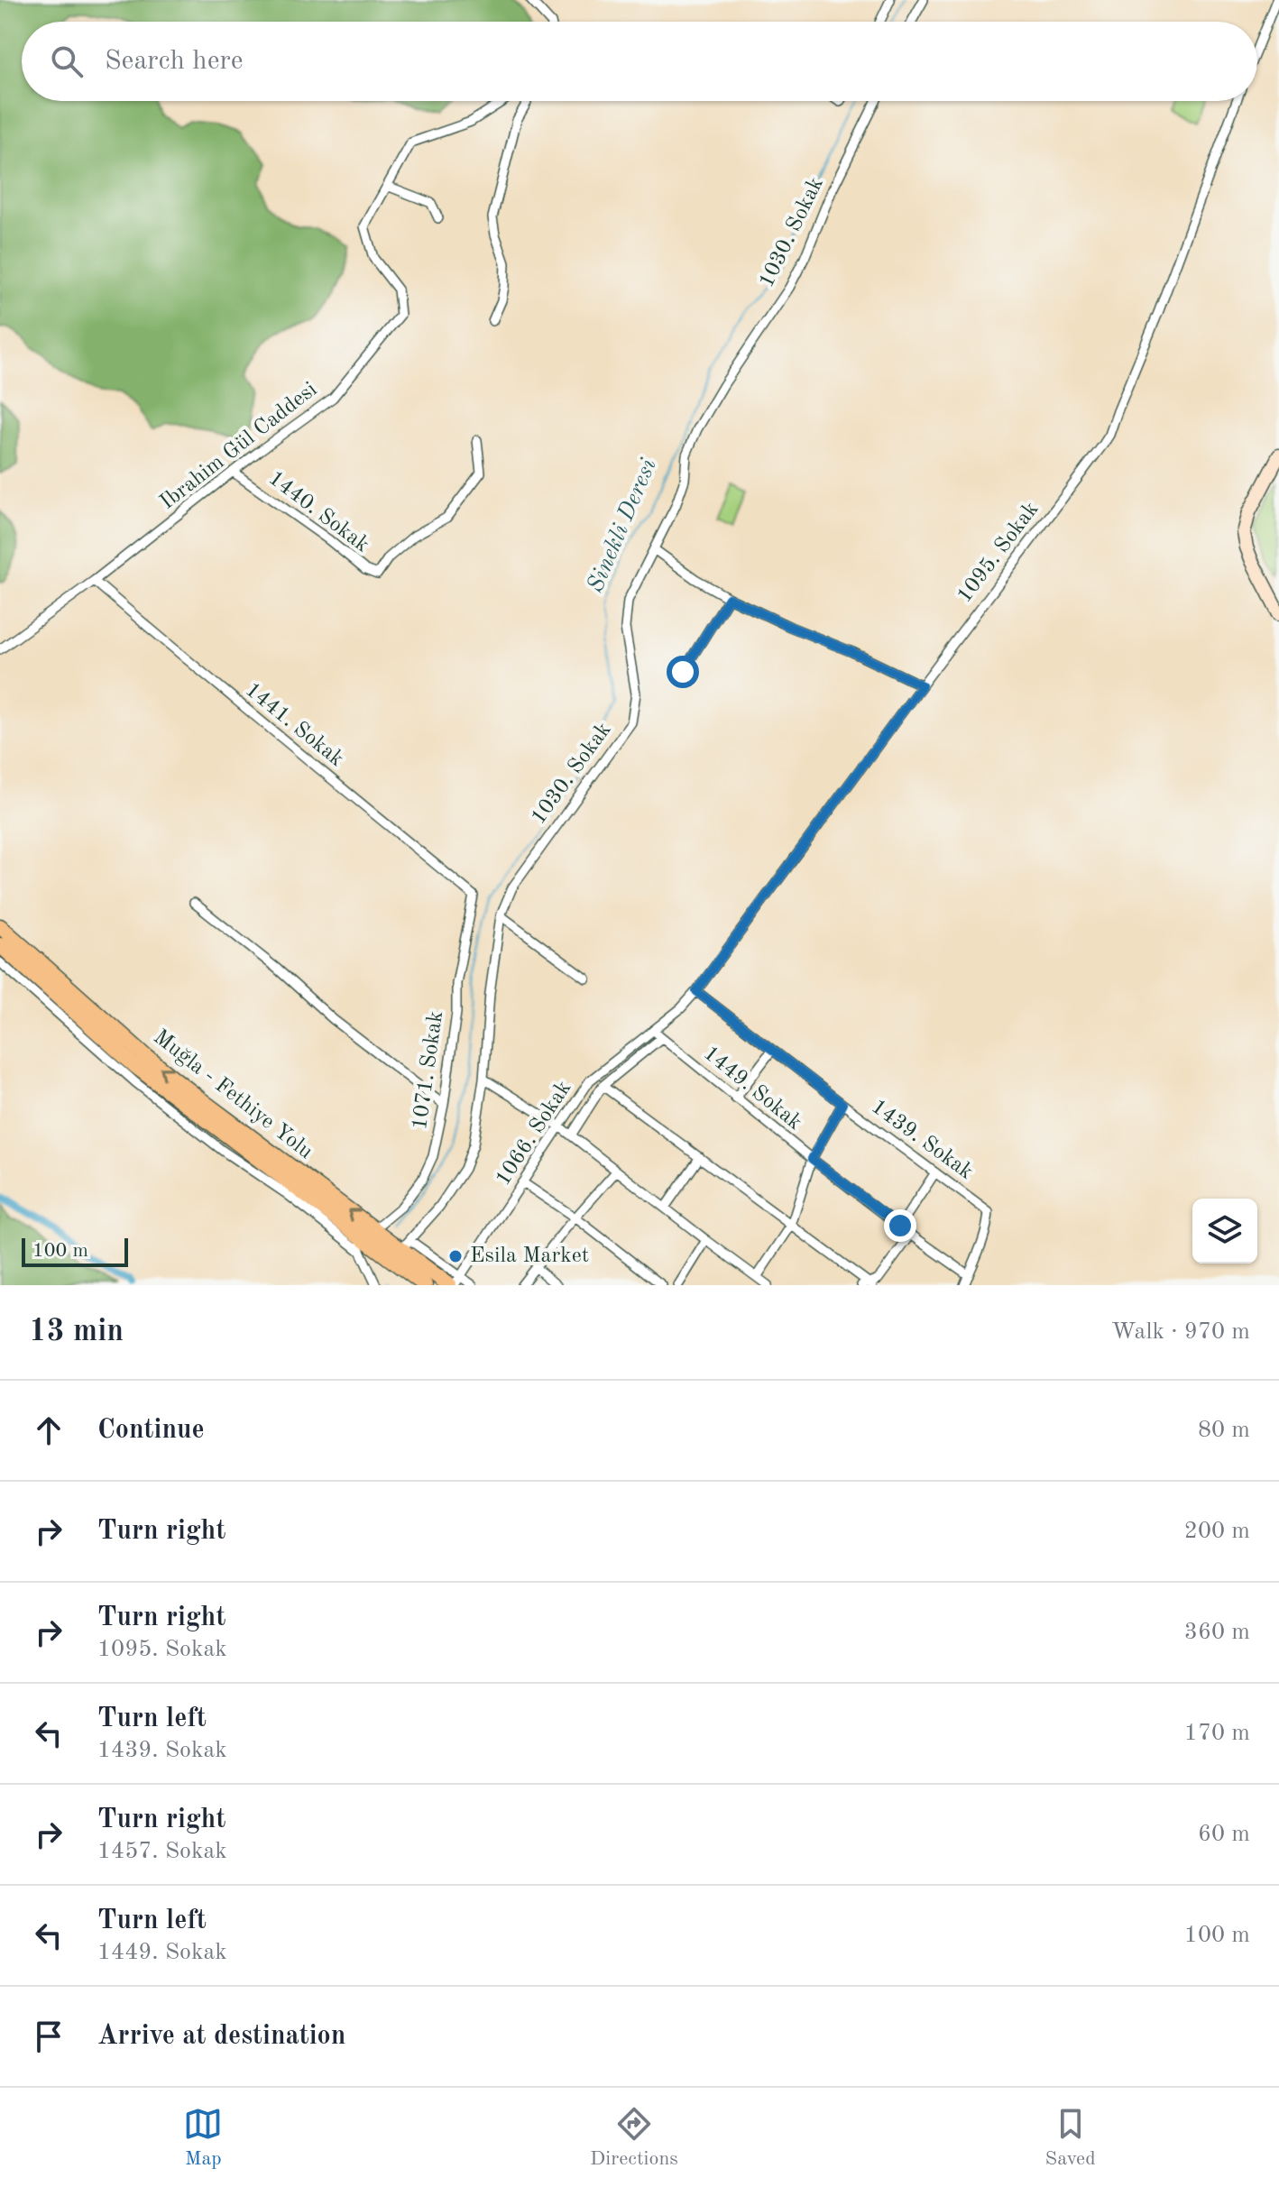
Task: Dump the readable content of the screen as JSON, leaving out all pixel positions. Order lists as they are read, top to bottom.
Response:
{
  "streets": {
    "highway": ["Muğla - Fethiye Yolu"],
    "street": [
      "1030. Sokak",
      "Ibrahim Gül Caddesi",
      "1440. Sokak",
      "1095. Sokak",
      "1441. Sokak",
      "1071. Sokak",
      "1449. Sokak",
      "1066. Sokak",
      "1439. Sokak"
    ]
  },
  "crossings": [
    ["1030. Sokak", "Muğla - Fethiye Yolu"],
    ["Ibrahim Gül Caddesi", "1440. Sokak"],
    ["Ibrahim Gül Caddesi", "1441. Sokak"],
    ["1095. Sokak", "1066. Sokak"],
    ["1095. Sokak", "1439. Sokak"],
    ["1441. Sokak", "1071. Sokak"],
    ["1071. Sokak", "Muğla - Fethiye Yolu"],
    ["1449. Sokak", "1066. Sokak"],
    ["1449. Sokak", "1439. Sokak"],
    ["Muğla - Fethiye Yolu", "1066. Sokak"],
    ["1066. Sokak", "1439. Sokak"]
  ],
  "water": ["Sinekli Deresi"],
  "places": ["Esila Market"],
  "scale_bar": "100 m",
  "page": {
    "search": "Search here",
    "scale": "100 m",
    "heading": ["13 min", "Walk · 970 m"],
    "list": [
      ["Continue", "80 m"],
      ["Turn right", "200 m"],
      ["Turn right", "1095. Sokak", "360 m"],
      ["Turn left", "1439. Sokak", "170 m"],
      ["Turn right", "1457. Sokak", "60 m"],
      ["Turn left", "1449. Sokak", "100 m"],
      "Arrive at destination"
    ],
    "nav": ["Map", "Directions", "Saved"]
  }
}
